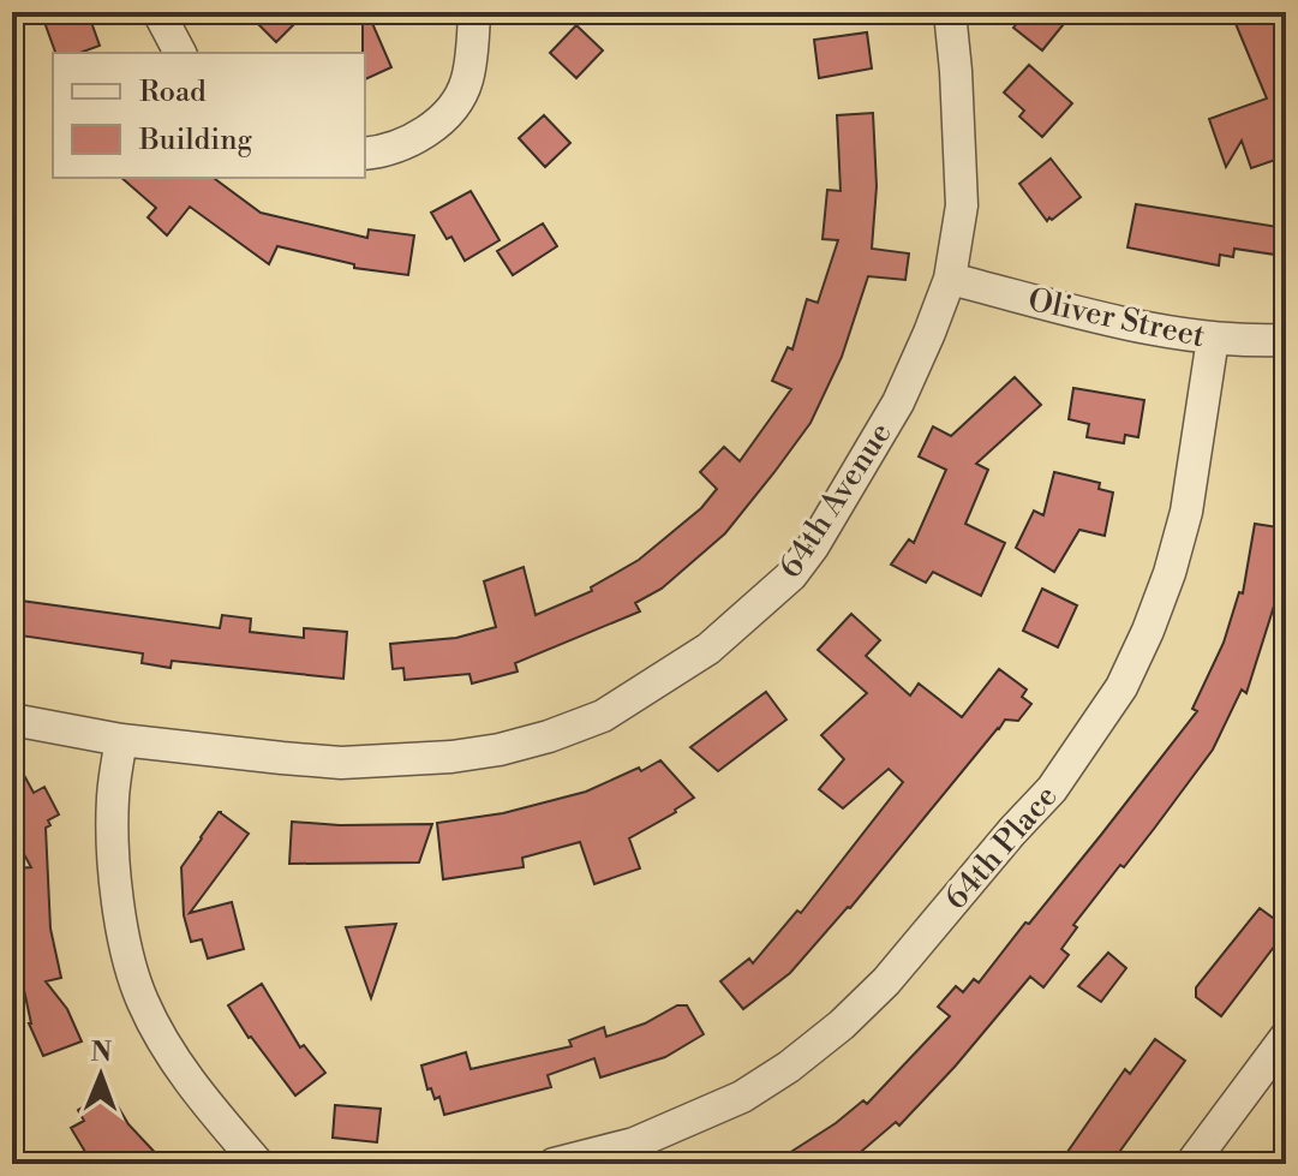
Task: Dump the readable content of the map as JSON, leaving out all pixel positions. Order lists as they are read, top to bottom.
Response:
{
  "streets": {
    "street": ["Oliver Street", "64th Avenue", "64th Place"]
  },
  "crossings": [
    ["Oliver Street", "64th Avenue"],
    ["Oliver Street", "64th Place"]
  ],
  "legend": ["Road", "Building"],
  "north": "top"
}
